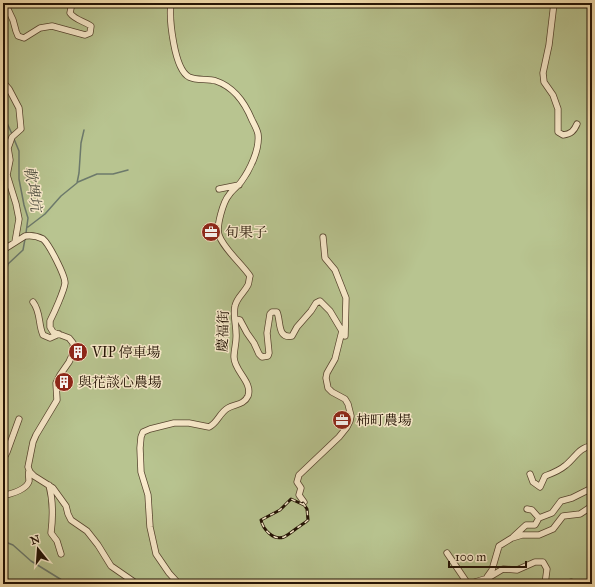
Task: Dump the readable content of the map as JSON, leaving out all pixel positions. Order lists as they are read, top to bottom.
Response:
{
  "streets": {
    "street": ["慶福街"]
  },
  "water": ["軟埤坑"],
  "places": {
    "office": ["旬果子", "柿町農場"],
    "building": ["VIP 停車場", "與花談心農場"]
  },
  "scale_bar": "100 m",
  "north": "top"
}
